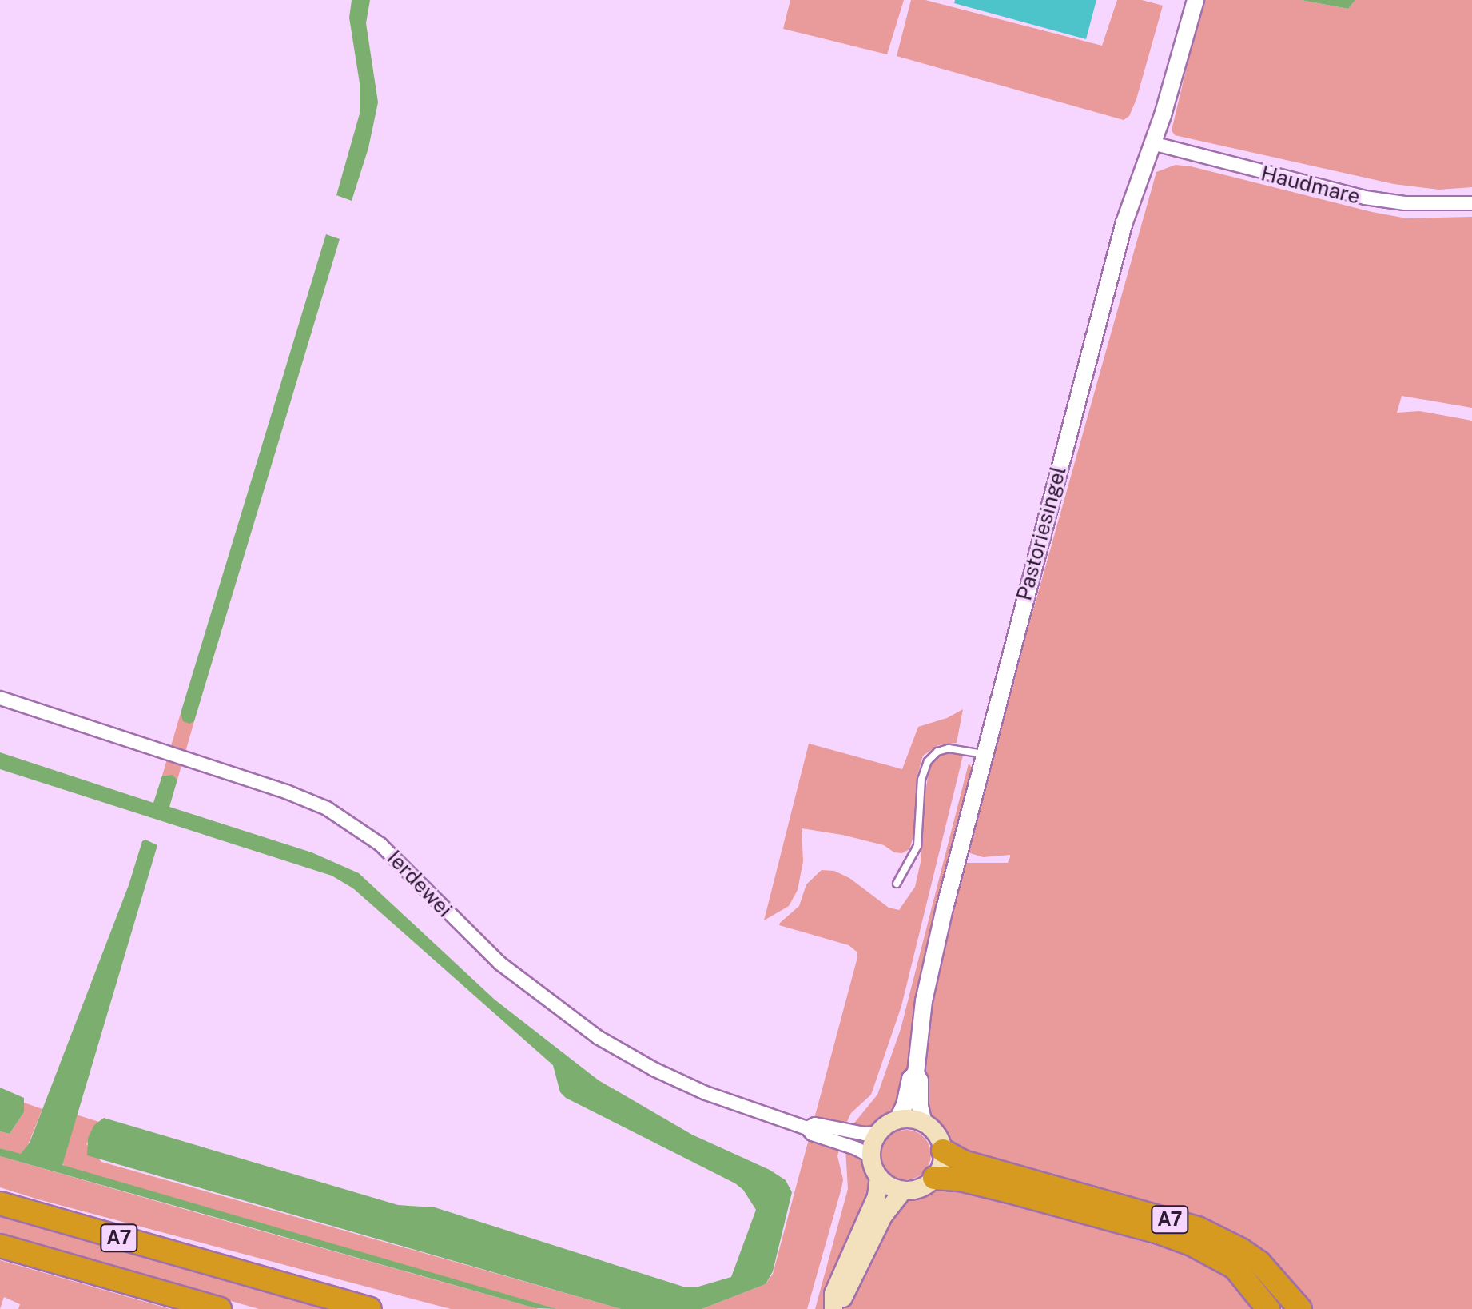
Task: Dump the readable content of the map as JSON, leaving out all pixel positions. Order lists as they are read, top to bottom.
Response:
{
  "streets": {
    "highway": ["A7"],
    "street": ["Haudmare", "Pastoriesingel", "Ierdewei"]
  },
  "crossings": [
    ["Haudmare", "Pastoriesingel"],
    ["Pastoriesingel", "Ierdewei"],
    ["Pastoriesingel", "A7"],
    ["Ierdewei", "A7"]
  ]
}
